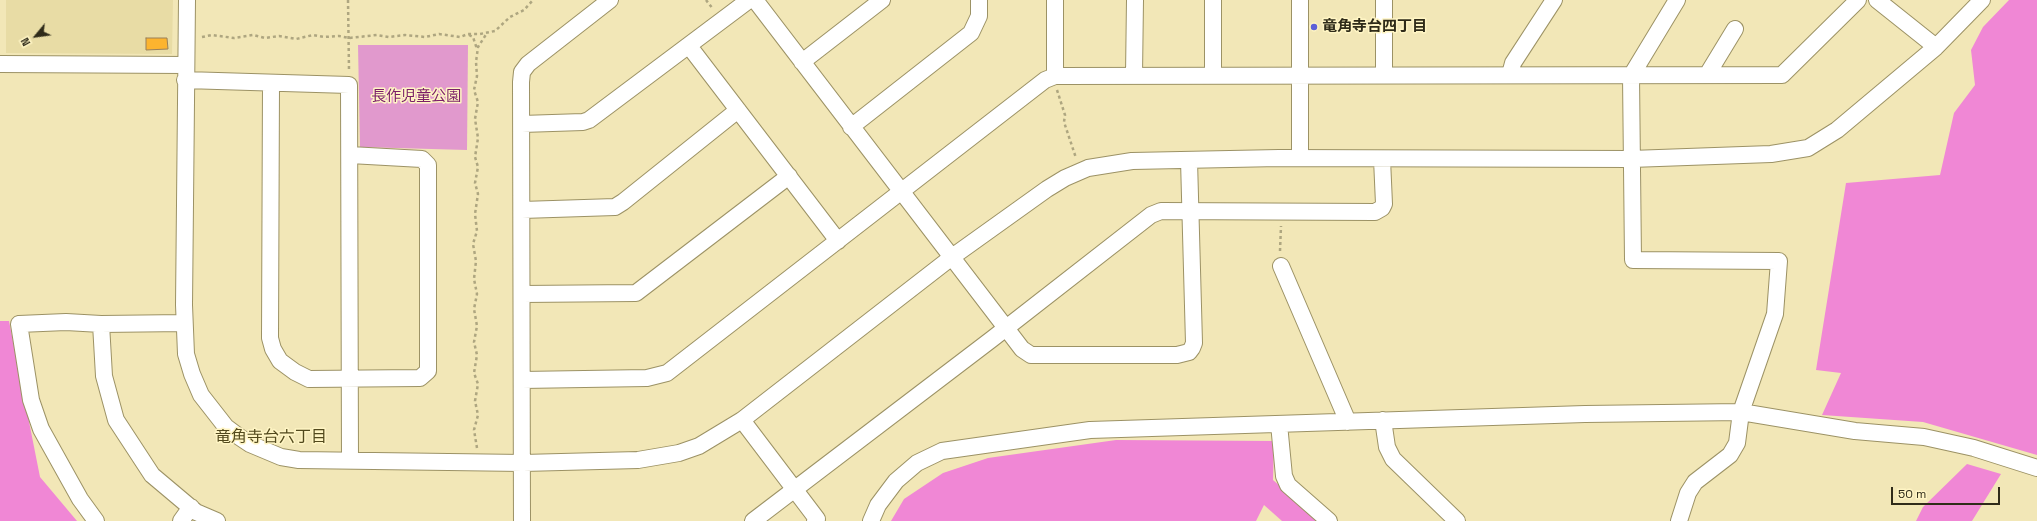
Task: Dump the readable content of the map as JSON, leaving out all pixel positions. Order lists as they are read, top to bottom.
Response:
{
  "districts": ["竜角寺台六丁目"],
  "parks": ["長作児童公園"],
  "places": ["竜角寺台四丁目"],
  "scale_bar": "50 m",
  "north": "bottom left"
}
